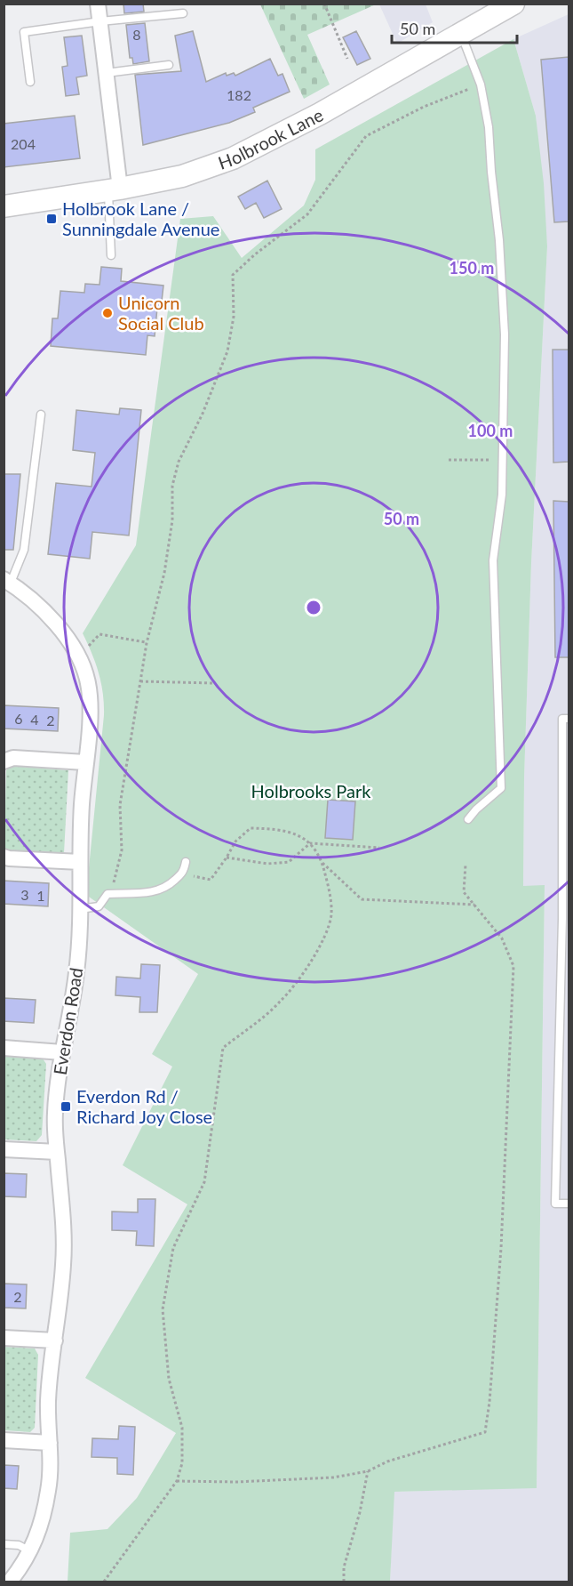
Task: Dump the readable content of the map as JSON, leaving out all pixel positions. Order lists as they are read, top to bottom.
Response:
{
  "streets": {
    "street": ["Holbrook Lane", "Everdon Road"]
  },
  "parks": ["Holbrooks Park"],
  "places": {
    "transit": ["Holbrook Lane / Sunningdale Avenue", "Everdon Rd / Richard Joy Close"],
    "other": ["Unicorn Social Club"]
  },
  "house_numbers": [
    "8",
    "182",
    "204",
    "6",
    "4",
    "2",
    "3",
    "1",
    "2"
  ],
  "scale_bar": "50 m",
  "rings": ["150 m", "100 m", "50 m"]
}
